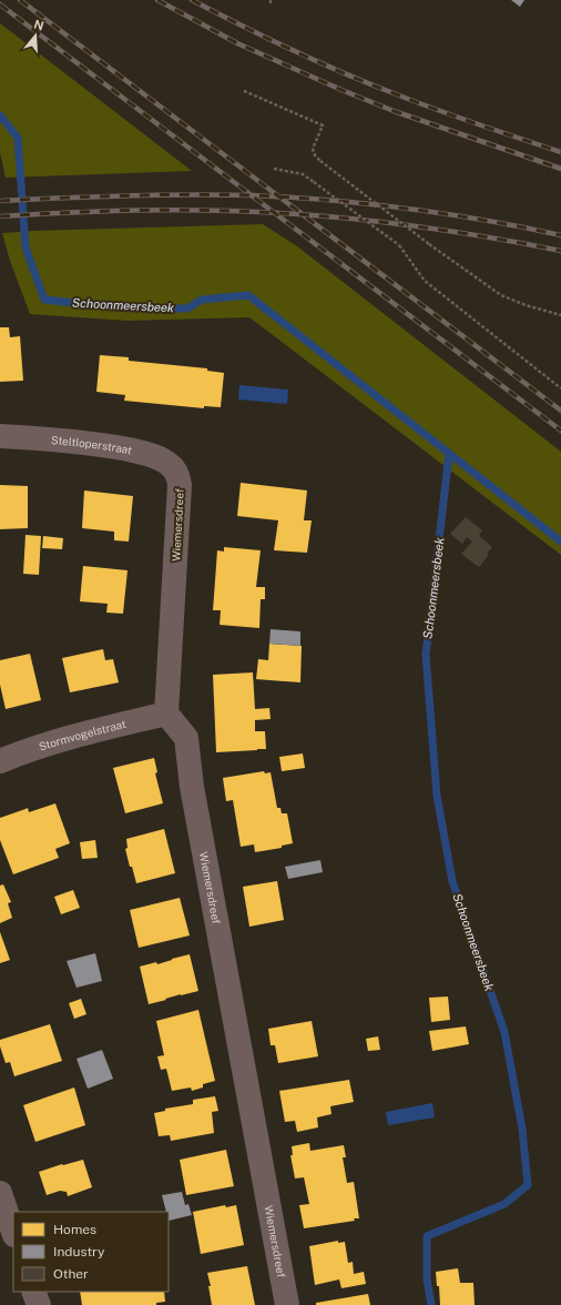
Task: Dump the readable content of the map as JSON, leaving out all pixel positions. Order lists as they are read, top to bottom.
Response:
{
  "streets": {
    "street": ["Steltloperstraat", "Wiemersdreef", "Stormvogelstraat"]
  },
  "crossings": [
    ["Steltloperstraat", "Wiemersdreef"],
    ["Wiemersdreef", "Stormvogelstraat"]
  ],
  "water": ["Schoonmeersbeek"],
  "legend": ["Homes", "Industry", "Other"],
  "north": "top"
}
